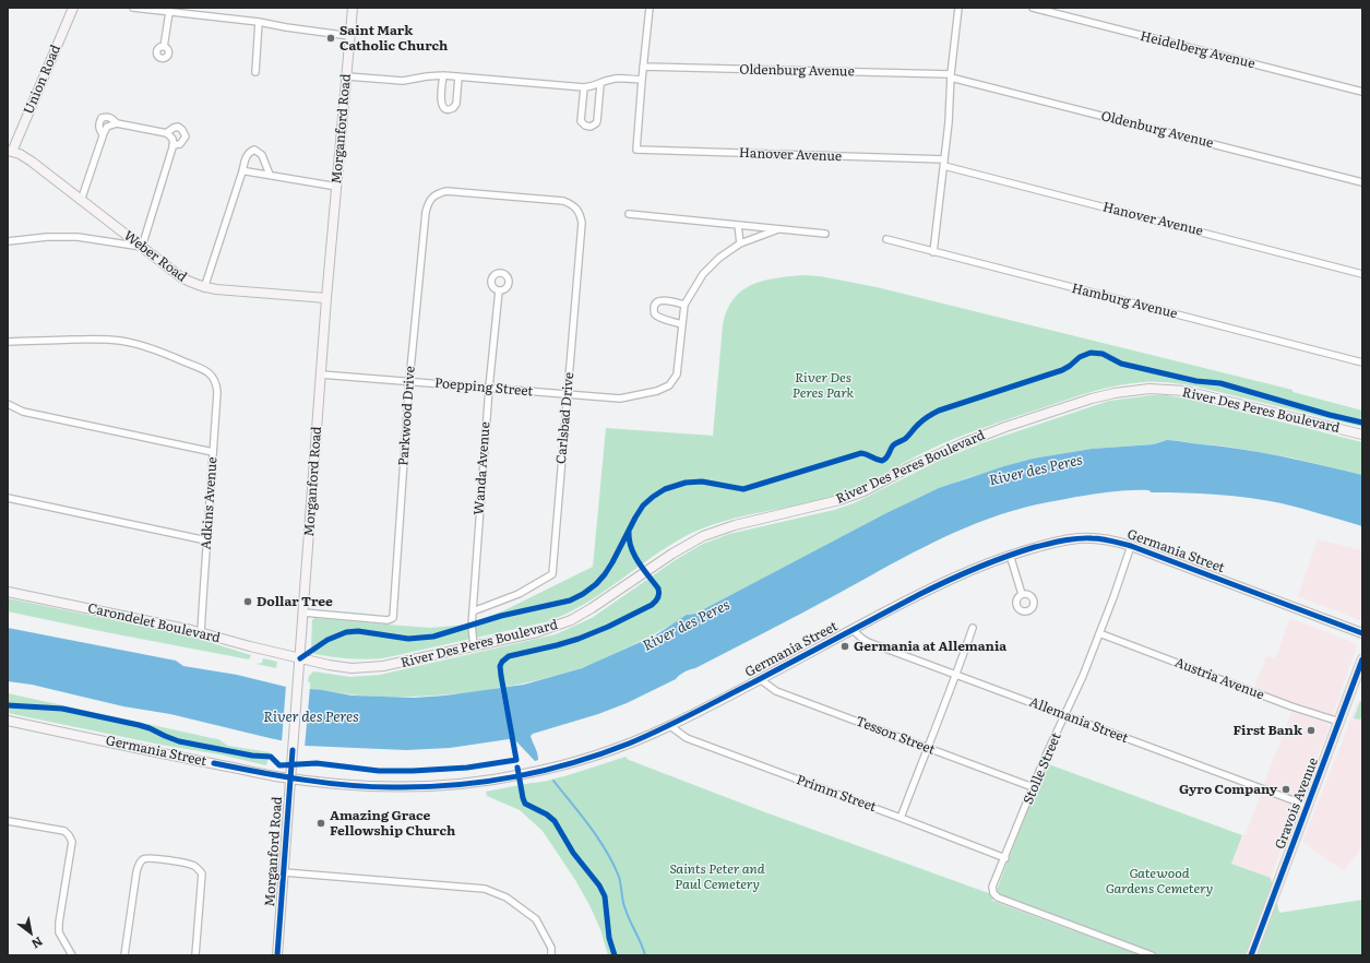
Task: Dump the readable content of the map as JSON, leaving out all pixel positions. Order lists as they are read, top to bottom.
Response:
{
  "streets": {
    "main road": [
      "Union Road",
      "Morganford Road",
      "Weber Road",
      "River Des Peres Boulevard",
      "Germania Street",
      "Carondelet Boulevard",
      "Gravois Avenue"
    ],
    "street": [
      "Heidelberg Avenue",
      "Oldenburg Avenue",
      "Hanover Avenue",
      "Hamburg Avenue",
      "Poepping Street",
      "Parkwood Drive",
      "Carlsbad Drive",
      "Wanda Avenue",
      "Adkins Avenue",
      "Austria Avenue",
      "Allemania Street",
      "Tesson Street",
      "Stolle Street",
      "Primm Street"
    ]
  },
  "crossings": [
    ["Union Road", "Weber Road"],
    ["Morganford Road", "Weber Road"],
    ["Morganford Road", "Poepping Street"],
    ["Morganford Road", "River Des Peres Boulevard"],
    ["Morganford Road", "Parkwood Drive"],
    ["Morganford Road", "Germania Street"],
    ["Morganford Road", "Carondelet Boulevard"],
    ["Poepping Street", "Parkwood Drive"],
    ["Poepping Street", "Carlsbad Drive"],
    ["Poepping Street", "Wanda Avenue"],
    ["River Des Peres Boulevard", "Wanda Avenue"],
    ["River Des Peres Boulevard", "Carondelet Boulevard"],
    ["Parkwood Drive", "Carlsbad Drive"],
    ["Carlsbad Drive", "Wanda Avenue"],
    ["Adkins Avenue", "Carondelet Boulevard"],
    ["Germania Street", "Allemania Street"],
    ["Germania Street", "Tesson Street"],
    ["Germania Street", "Stolle Street"],
    ["Germania Street", "Primm Street"],
    ["Austria Avenue", "Stolle Street"],
    ["Austria Avenue", "Gravois Avenue"],
    ["Allemania Street", "Stolle Street"],
    ["Allemania Street", "Gravois Avenue"],
    ["Tesson Street", "Stolle Street"],
    ["Stolle Street", "Primm Street"]
  ],
  "water": ["River des Peres"],
  "parks": ["River Des Peres Park", "Saints Peter and Paul Cemetery", "Gatewood Gardens Cemetery"],
  "places": [
    "Saint Mark Catholic Church",
    "Dollar Tree",
    "Germania at Allemania",
    "First Bank",
    "Gyro Company",
    "Amazing Grace Fellowship Church"
  ],
  "north": "bottom right"
}
